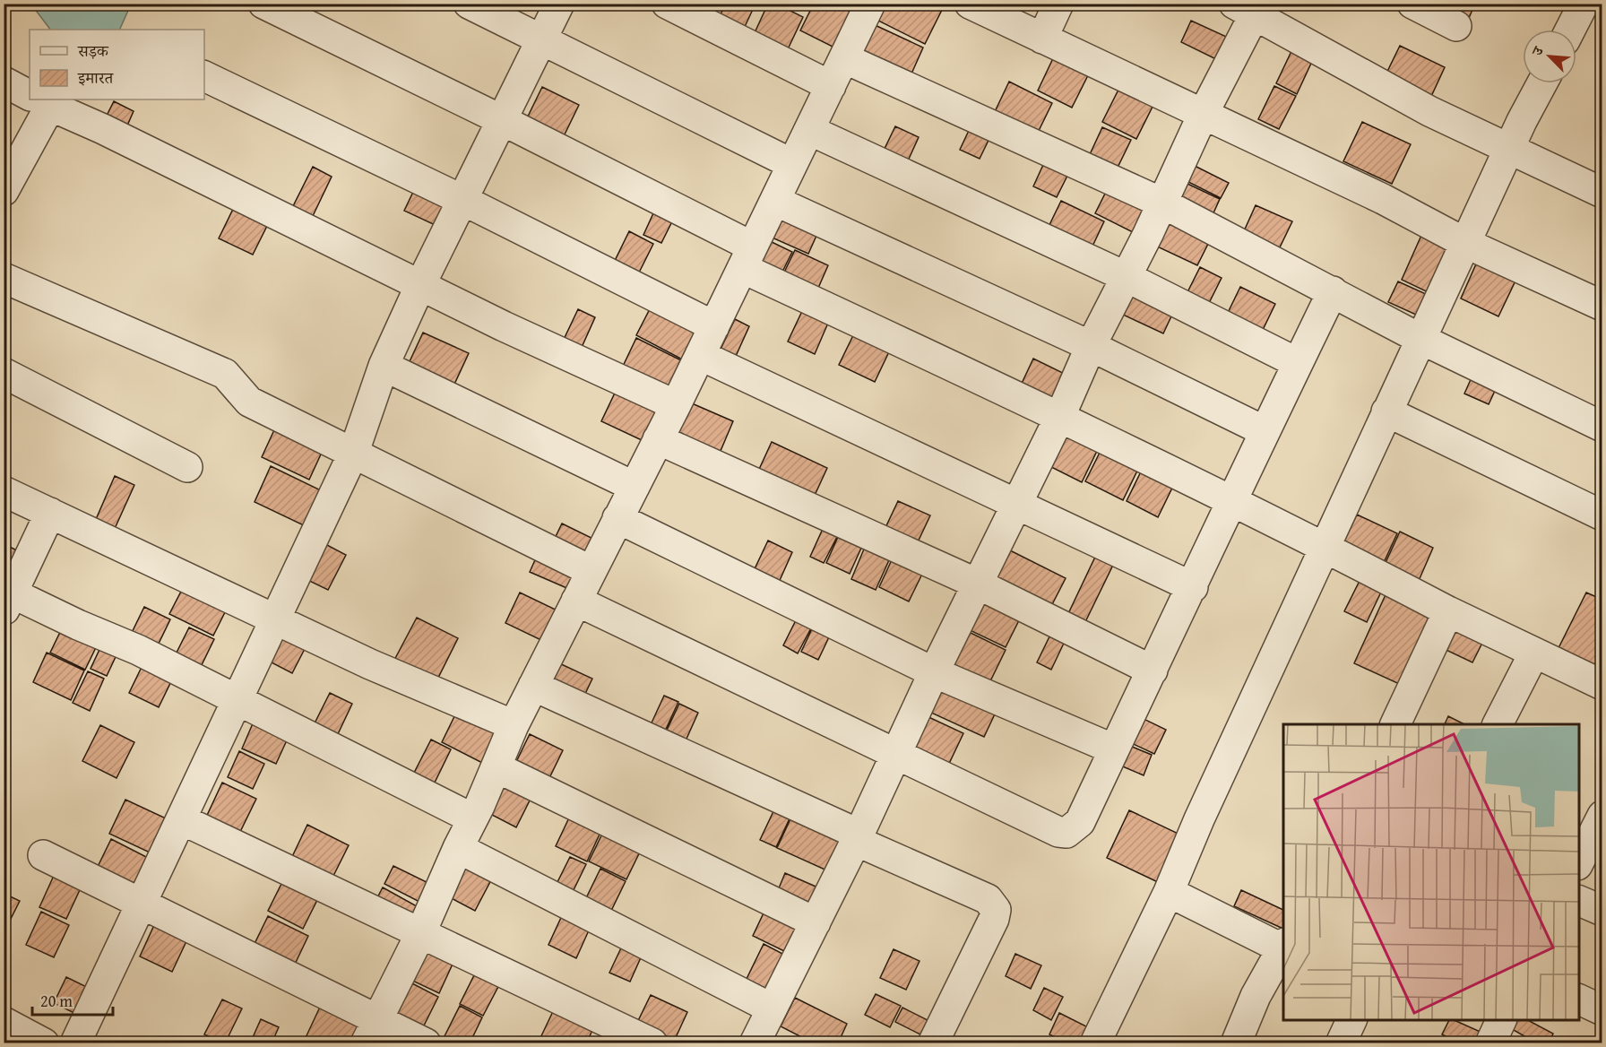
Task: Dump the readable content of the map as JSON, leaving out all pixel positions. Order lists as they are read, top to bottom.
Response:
{
  "legend": ["सड़क", "इमारत"],
  "scale_bar": "20 m",
  "north": "top left"
}
